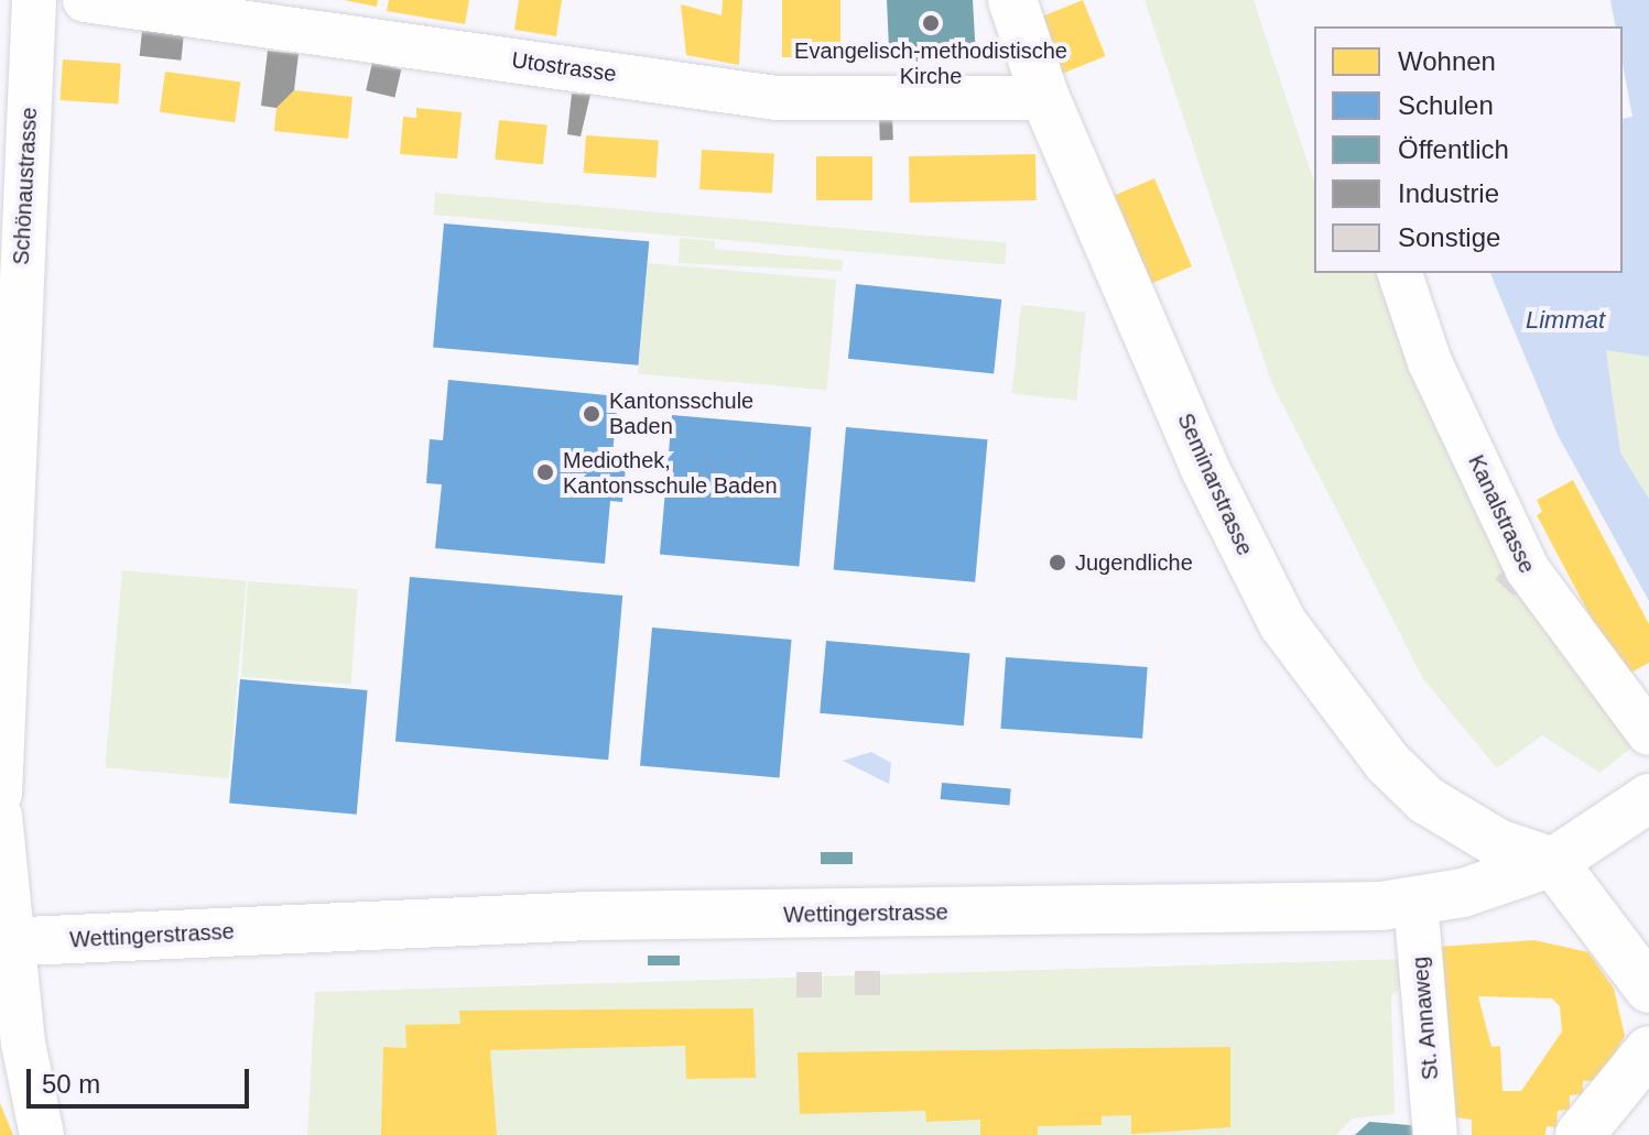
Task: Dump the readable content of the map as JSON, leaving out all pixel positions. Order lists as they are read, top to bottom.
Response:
{
  "streets": {
    "main road": ["Seminarstrasse", "Wettingerstrasse"],
    "street": [
      "Utostrasse",
      "Schönaustrasse",
      "Kanalstrasse",
      "St. Annaweg"
    ]
  },
  "crossings": [
    ["Utostrasse", "Seminarstrasse"],
    ["Seminarstrasse", "Wettingerstrasse"],
    ["Wettingerstrasse", "St. Annaweg"]
  ],
  "water": ["Limmat"],
  "places": [
    "Evangelisch-methodistische Kirche",
    "Kantonsschule Baden",
    "Mediothek, Kantonsschule Baden",
    "Jugendliche"
  ],
  "legend": [
    "Wohnen",
    "Schulen",
    "Öffentlich",
    "Industrie",
    "Sonstige"
  ],
  "scale_bar": "50 m"
}
